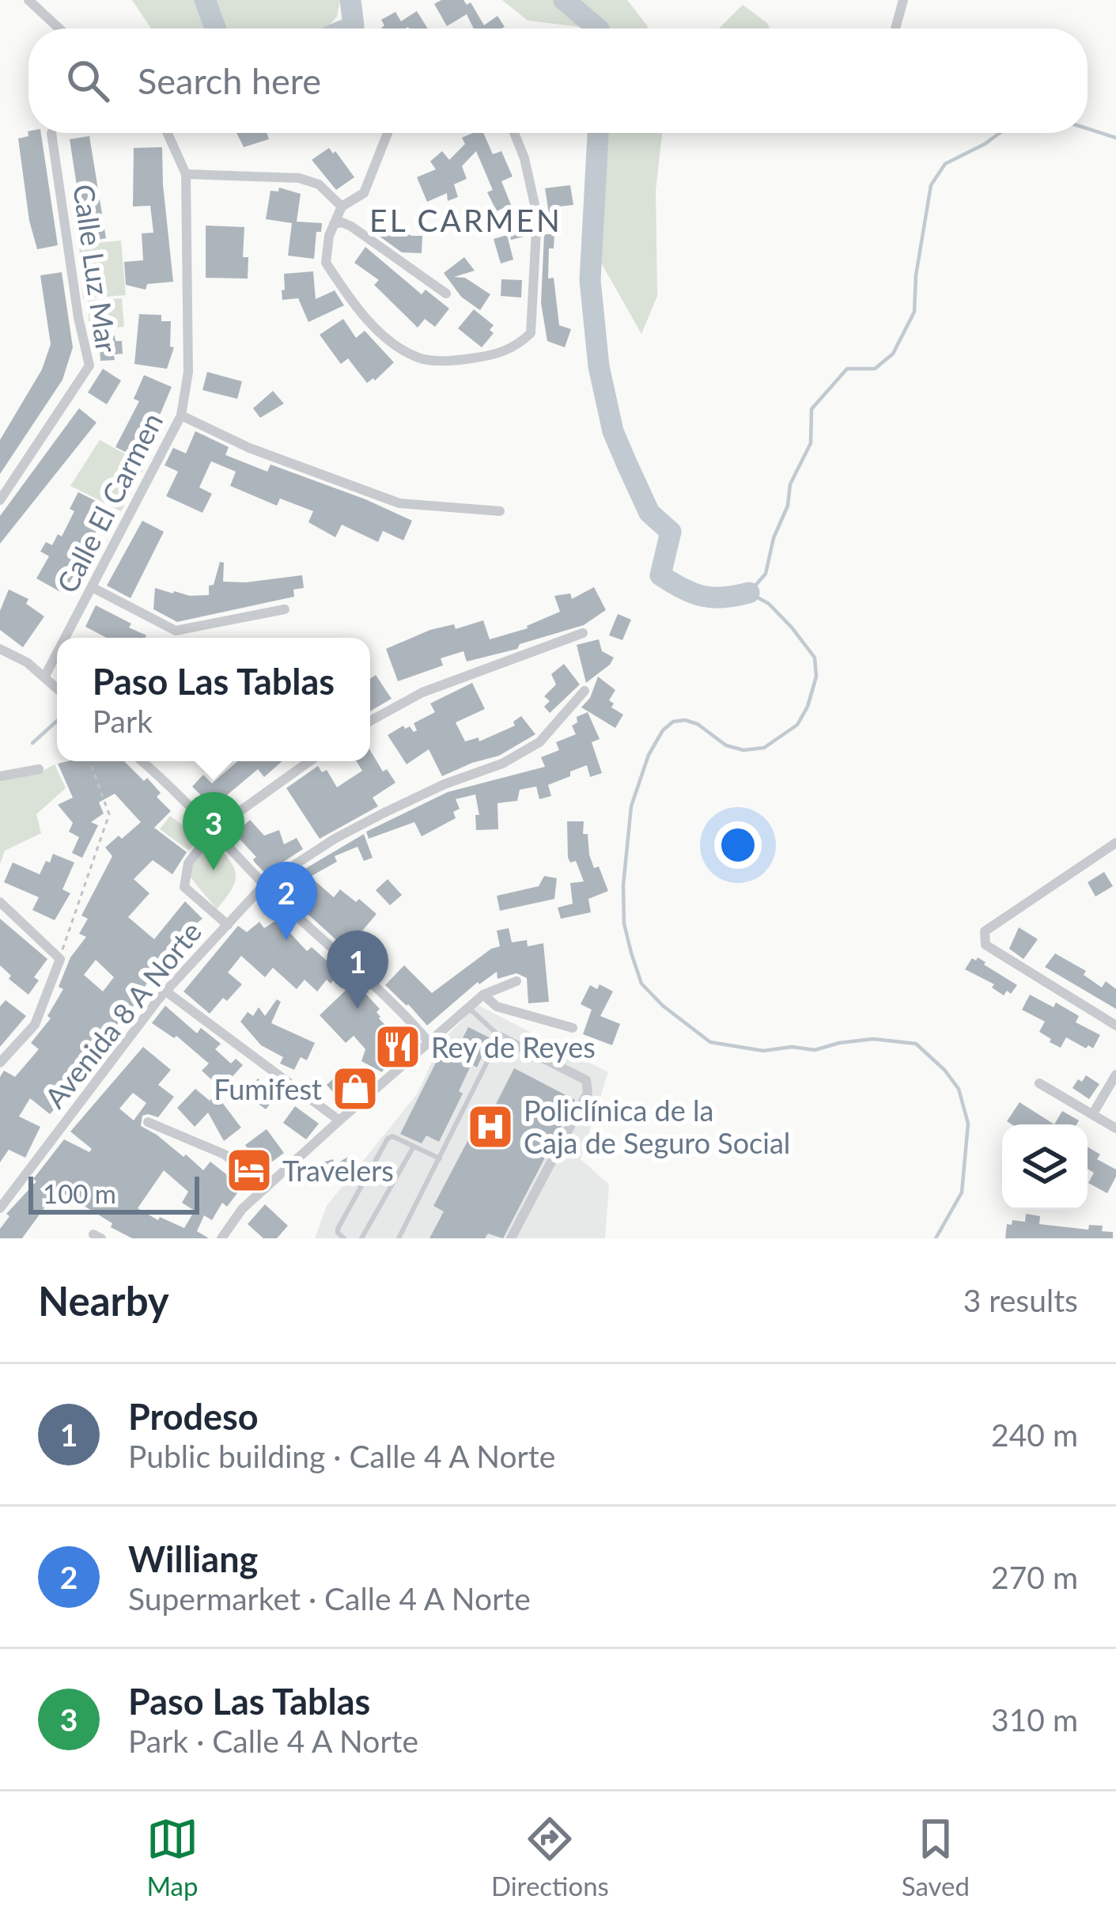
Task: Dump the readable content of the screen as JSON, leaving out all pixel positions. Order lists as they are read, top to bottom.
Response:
{
  "streets": {
    "street": ["Calle Luz Mar", "Calle El Carmen", "Avenida 8 A Norte"]
  },
  "districts": ["EL CARMEN"],
  "places": {
    "restaurant": ["Rey de Reyes"],
    "shop": ["Fumifest"],
    "hospital": ["Policlínica de la Caja de Seguro Social"],
    "hotel": ["Travelers"]
  },
  "scale_bar": "100 m",
  "page": {
    "search": "Search here",
    "popup": ["Paso Las Tablas", "Park"],
    "pins": ["3", "2", "1"],
    "scale": "100 m",
    "heading": ["Nearby", "3 results"],
    "list": [
      {
        "mark": "1",
        "name": "Prodeso",
        "note": "Public building · Calle 4 A Norte",
        "value": "240 m"
      },
      {
        "mark": "2",
        "name": "Williang",
        "note": "Supermarket · Calle 4 A Norte",
        "value": "270 m"
      },
      {
        "mark": "3",
        "name": "Paso Las Tablas",
        "note": "Park · Calle 4 A Norte",
        "value": "310 m"
      }
    ],
    "nav": ["Map", "Directions", "Saved"]
  }
}
